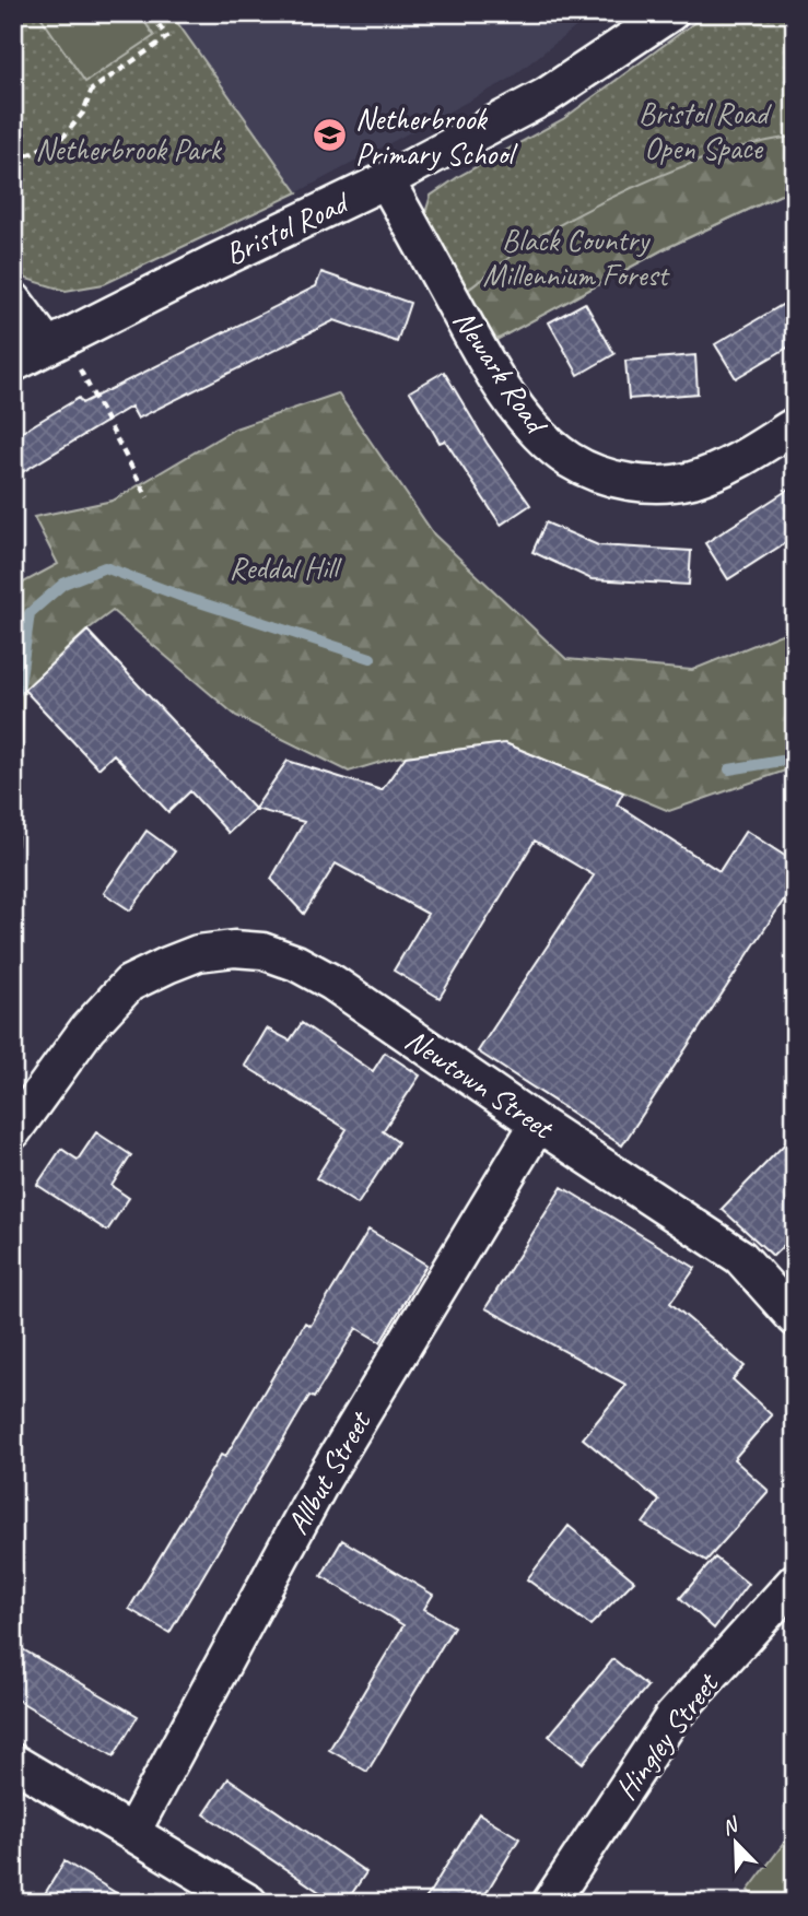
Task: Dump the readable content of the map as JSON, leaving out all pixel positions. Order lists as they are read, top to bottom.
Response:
{
  "streets": {
    "street": [
      "Bristol Road",
      "Newark Road",
      "Newtown Street",
      "Allbut Street",
      "Hingley Street"
    ]
  },
  "crossings": [
    ["Bristol Road", "Newark Road"],
    ["Newtown Street", "Allbut Street"]
  ],
  "parks": [
    "Bristol Road Open Space",
    "Netherbrook Park",
    "Black Country Millennium Forest",
    "Reddal Hill"
  ],
  "places": {
    "school or university": ["Netherbrook Primary School"]
  },
  "north": "top left"
}
